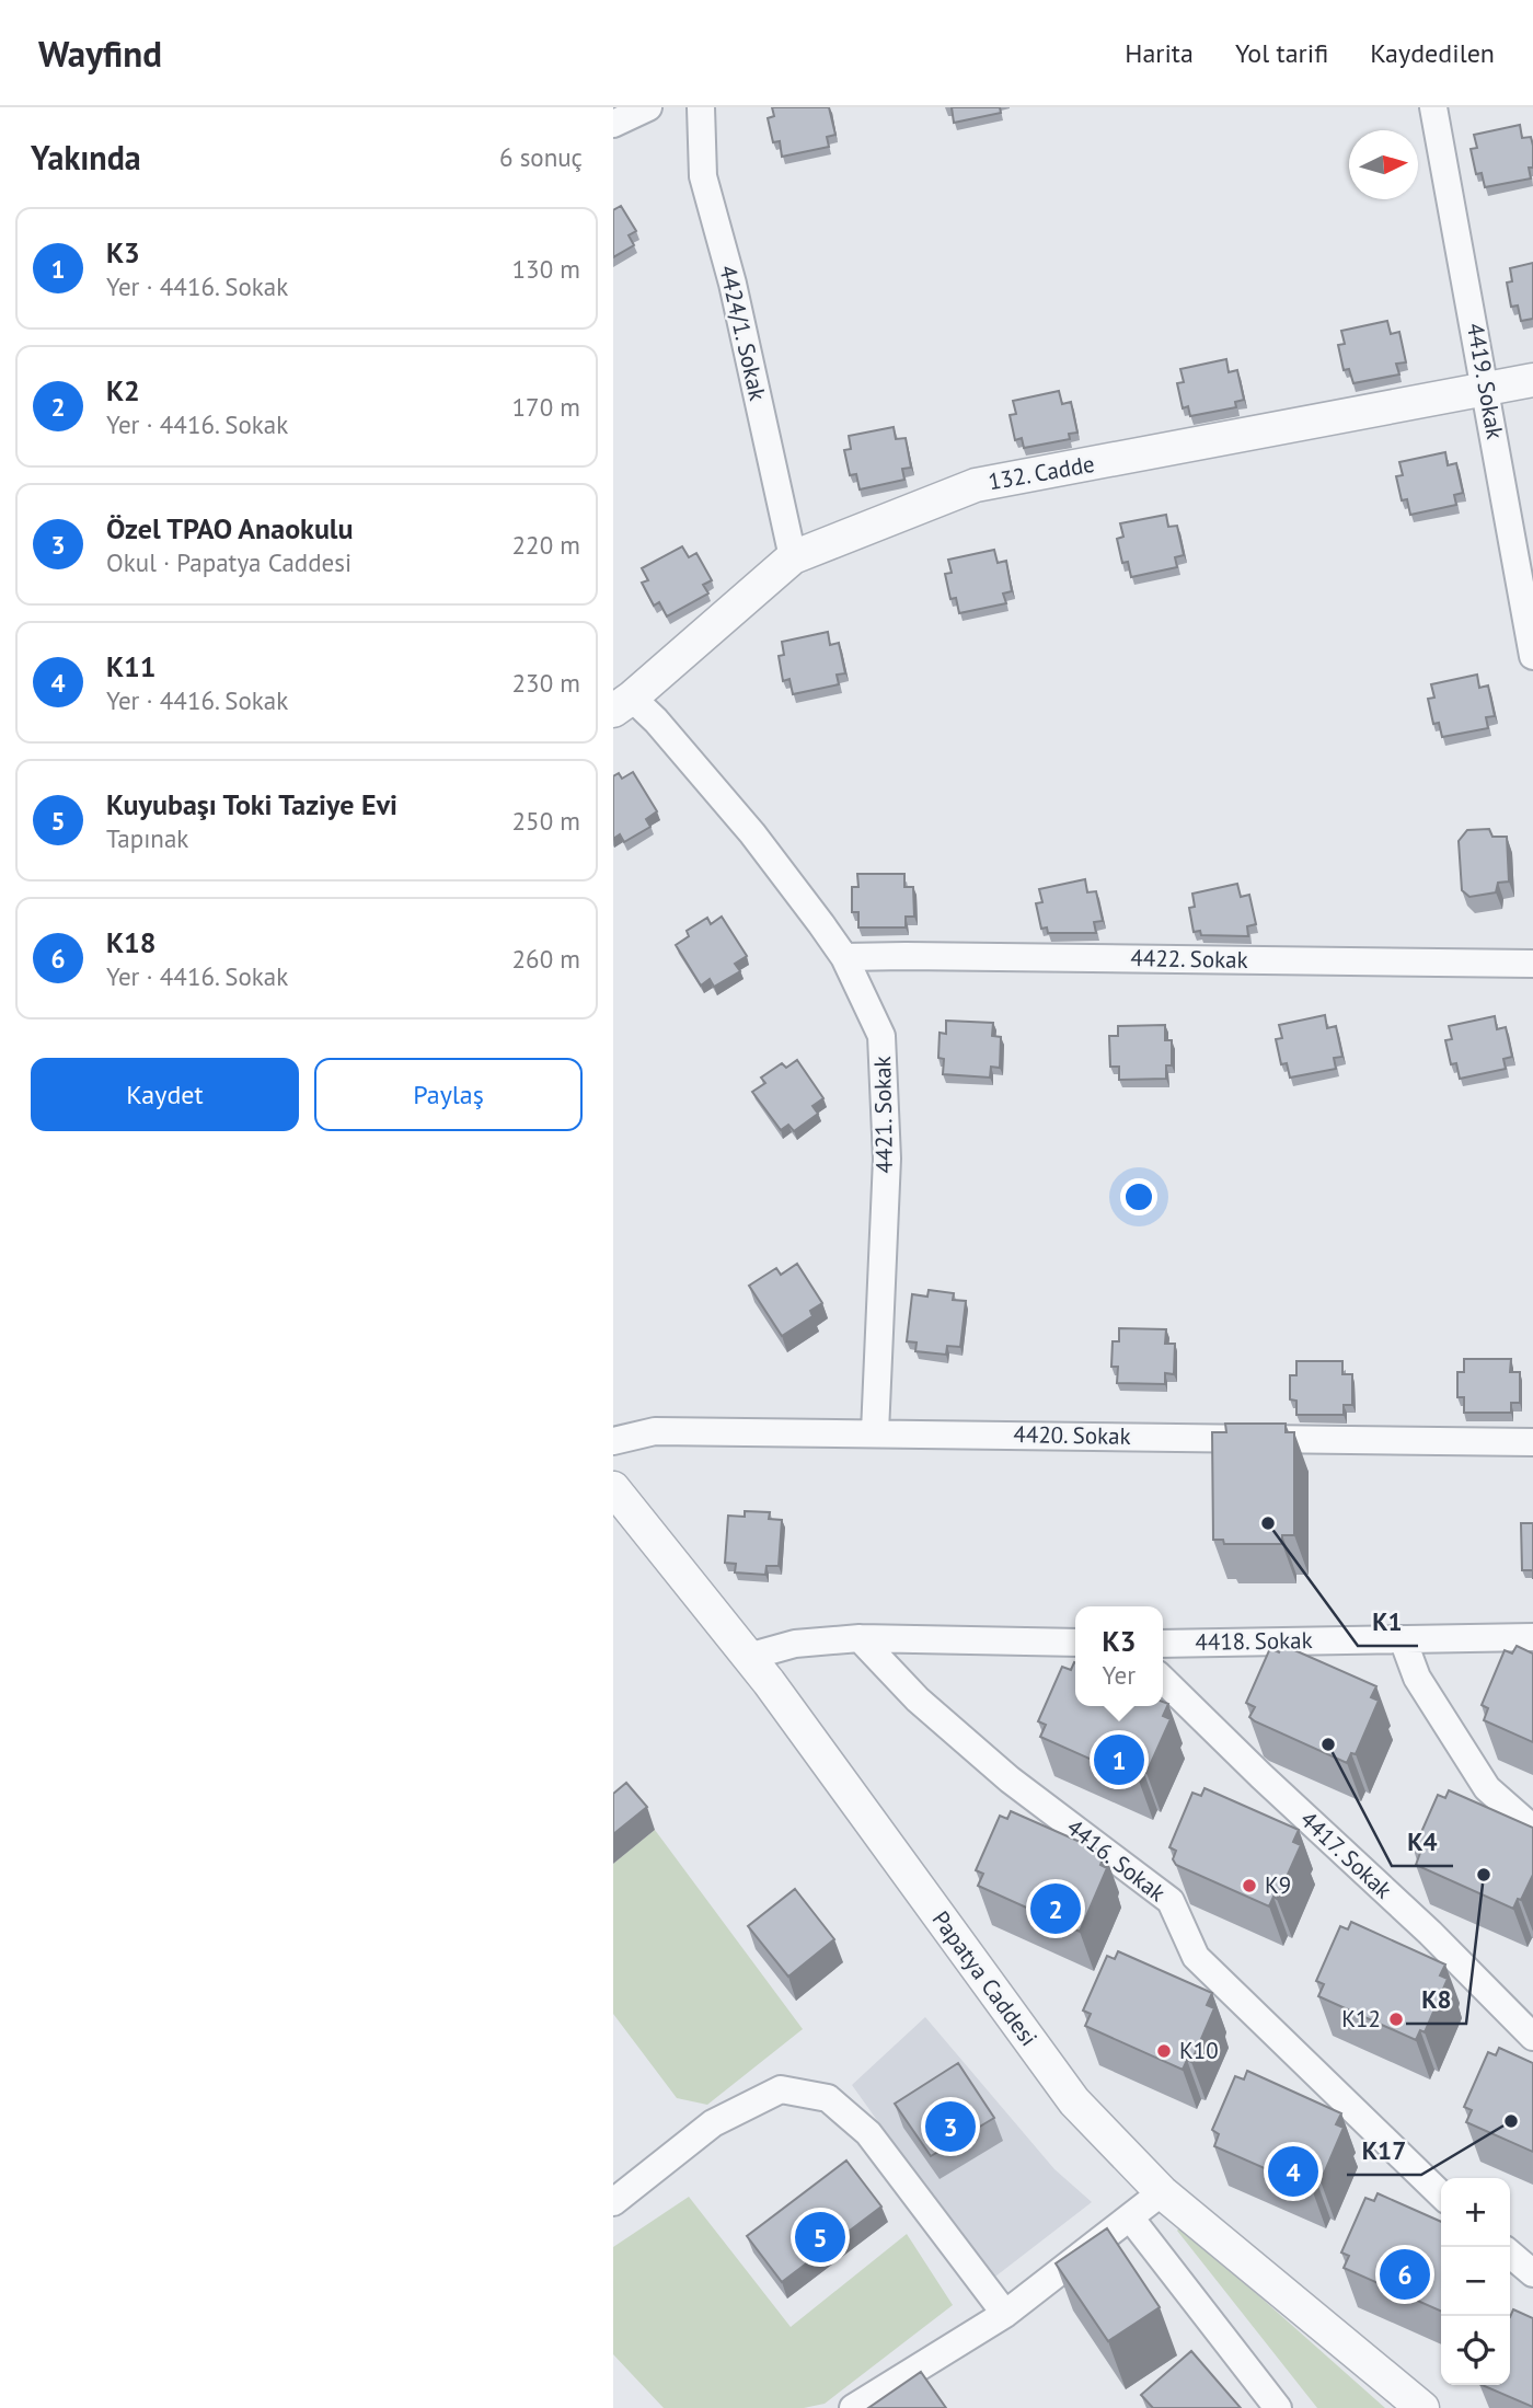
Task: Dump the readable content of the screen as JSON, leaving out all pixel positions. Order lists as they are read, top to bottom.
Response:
{
  "streets": {
    "street": [
      "4424/1. Sokak",
      "4419. Sokak",
      "132. Cadde",
      "4422. Sokak",
      "4421. Sokak",
      "4420. Sokak",
      "4418. Sokak",
      "4417. Sokak",
      "4416. Sokak",
      "Papatya Caddesi"
    ]
  },
  "crossings": [
    ["4424/1. Sokak", "132. Cadde"],
    ["4419. Sokak", "132. Cadde"],
    ["132. Cadde", "4421. Sokak"],
    ["4422. Sokak", "4421. Sokak"],
    ["4421. Sokak", "4420. Sokak"]
  ],
  "places": [
    "K1",
    "K4",
    "K8",
    "K9",
    "K12",
    "K10",
    "K17"
  ],
  "north": "right",
  "page": {
    "header": "Wayfind",
    "nav": ["Harita", "Yol tarifi", "Kaydedilen"],
    "heading": ["Yakında", "6 sonuç"],
    "list": [
      {
        "mark": "1",
        "name": "K3",
        "note": "Yer · 4416. Sokak",
        "value": "130 m"
      },
      {
        "mark": "2",
        "name": "K2",
        "note": "Yer · 4416. Sokak",
        "value": "170 m"
      },
      {
        "mark": "3",
        "name": "Özel TPAO Anaokulu",
        "note": "Okul · Papatya Caddesi",
        "value": "220 m"
      },
      {
        "mark": "4",
        "name": "K11",
        "note": "Yer · 4416. Sokak",
        "value": "230 m"
      },
      {
        "mark": "5",
        "name": "Kuyubaşı Toki Taziye Evi",
        "note": "Tapınak",
        "value": "250 m"
      },
      {
        "mark": "6",
        "name": "K18",
        "note": "Yer · 4416. Sokak",
        "value": "260 m"
      }
    ],
    "buttons": ["Kaydet", "Paylaş"],
    "popup": ["K3", "Yer"],
    "pins": [
      "1",
      "2",
      "3",
      "4",
      "5",
      "6"
    ],
    "map_buttons": ["+", "−"]
  }
}
